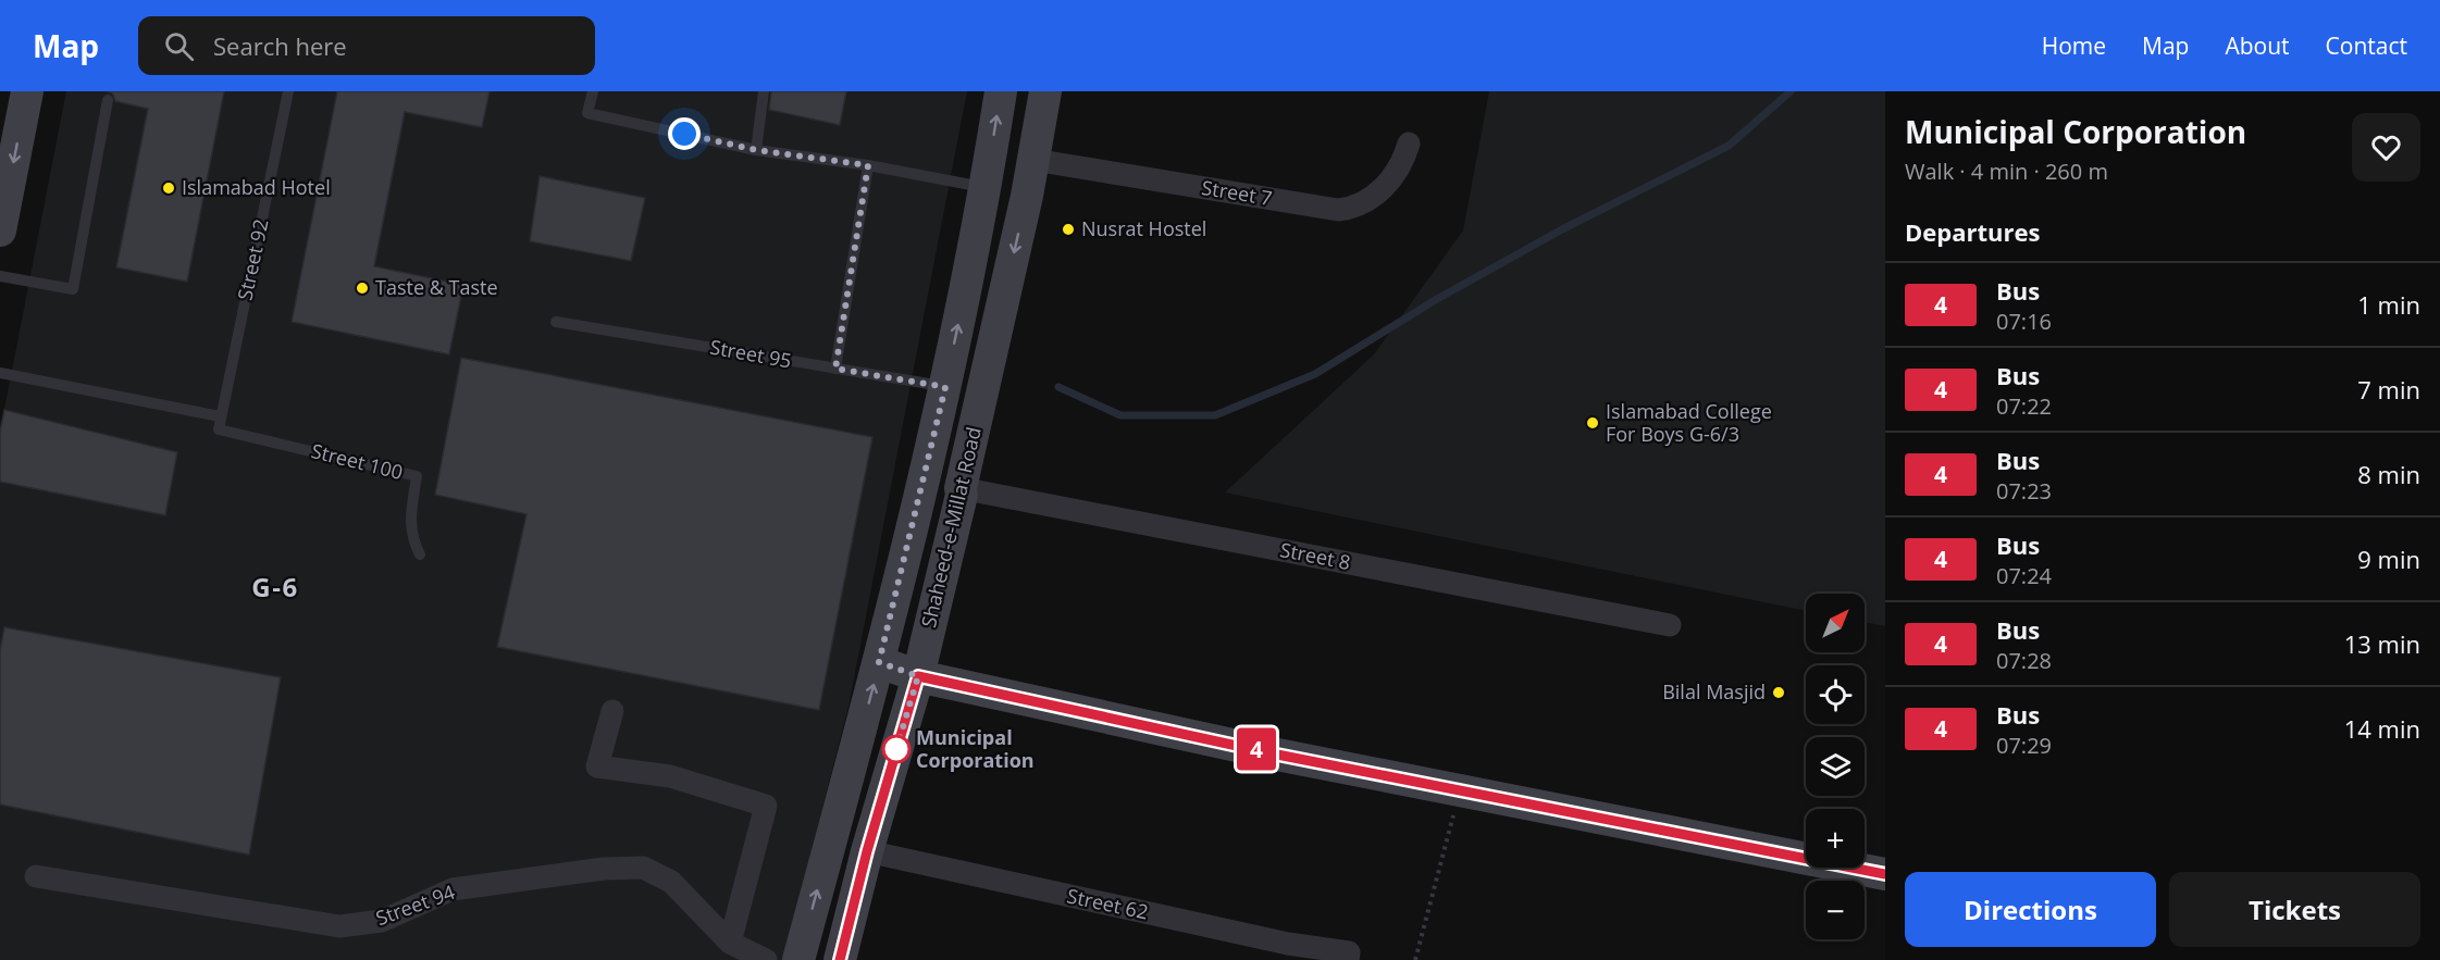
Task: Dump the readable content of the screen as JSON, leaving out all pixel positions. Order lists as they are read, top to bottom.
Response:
{
  "streets": {
    "main road": ["Shaheed-e-Millat Road"],
    "street": [
      "Street 7",
      "Street 8",
      "Street 62",
      "Street 94"
    ],
    "lane": ["Street 92", "Street 95", "Street 100"]
  },
  "crossings": [
    ["Street 7", "Shaheed-e-Millat Road"],
    ["Street 92", "Street 100"],
    ["Street 95", "Shaheed-e-Millat Road"],
    ["Shaheed-e-Millat Road", "Street 8"],
    ["Shaheed-e-Millat Road", "Street 62"]
  ],
  "districts": ["G-6"],
  "places": [
    "Islamabad Hotel",
    "Nusrat Hostel",
    "Taste & Taste",
    "Islamabad College For Boys G-6/3",
    "Bilal Masjid",
    "Municipal Corporation"
  ],
  "lines": ["bus line 4"],
  "north": "top right",
  "page": {
    "header": "Map",
    "search": "Search here",
    "nav": [
      "Home",
      "Map",
      "About",
      "Contact"
    ],
    "on_map": "4",
    "heading": [
      ["Municipal Corporation", "Walk · 4 min · 260 m"],
      "Departures"
    ],
    "list": [
      {
        "mark": "4",
        "name": "Bus",
        "note": "07:16",
        "value": "1 min"
      },
      {
        "mark": "4",
        "name": "Bus",
        "note": "07:22",
        "value": "7 min"
      },
      {
        "mark": "4",
        "name": "Bus",
        "note": "07:23",
        "value": "8 min"
      },
      {
        "mark": "4",
        "name": "Bus",
        "note": "07:24",
        "value": "9 min"
      },
      {
        "mark": "4",
        "name": "Bus",
        "note": "07:28",
        "value": "13 min"
      },
      {
        "mark": "4",
        "name": "Bus",
        "note": "07:29",
        "value": "14 min"
      }
    ],
    "map_buttons": ["+", "−"],
    "buttons": ["Directions", "Tickets"]
  }
}
